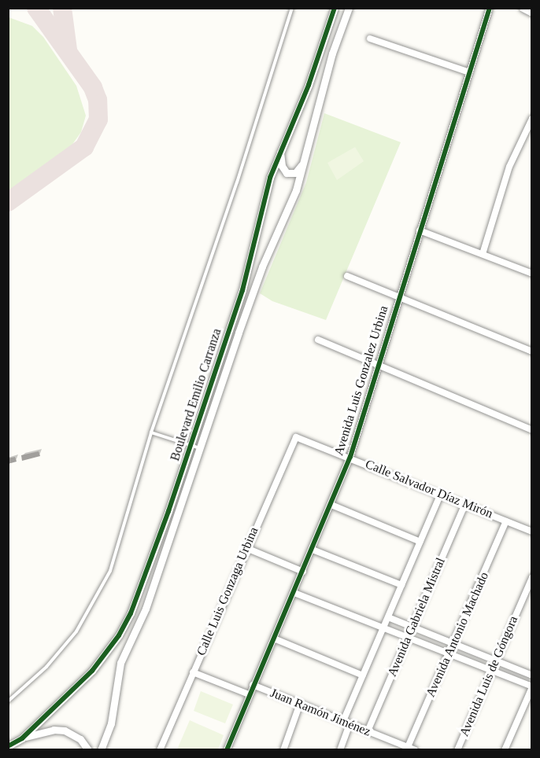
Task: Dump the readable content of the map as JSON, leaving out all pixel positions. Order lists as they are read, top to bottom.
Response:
{
  "streets": {
    "street": [
      "Avenida Luis Gonzalez Urbina",
      "Boulevard Emilio Carranza",
      "Calle Salvador Díaz Mirón",
      "Calle Luis Gonzaga Urbina",
      "Avenida Gabriela Mistral",
      "Avenida Antonio Machado",
      "Avenida Luis de Góngora",
      "Juan Ramón Jiménez"
    ]
  },
  "crossings": [
    ["Avenida Luis Gonzalez Urbina", "Calle Salvador Díaz Mirón"],
    ["Avenida Luis Gonzalez Urbina", "Juan Ramón Jiménez"],
    ["Calle Salvador Díaz Mirón", "Calle Luis Gonzaga Urbina"],
    ["Calle Salvador Díaz Mirón", "Avenida Gabriela Mistral"],
    ["Calle Salvador Díaz Mirón", "Avenida Antonio Machado"],
    ["Avenida Gabriela Mistral", "Juan Ramón Jiménez"],
    ["Avenida Antonio Machado", "Juan Ramón Jiménez"]
  ]
}
